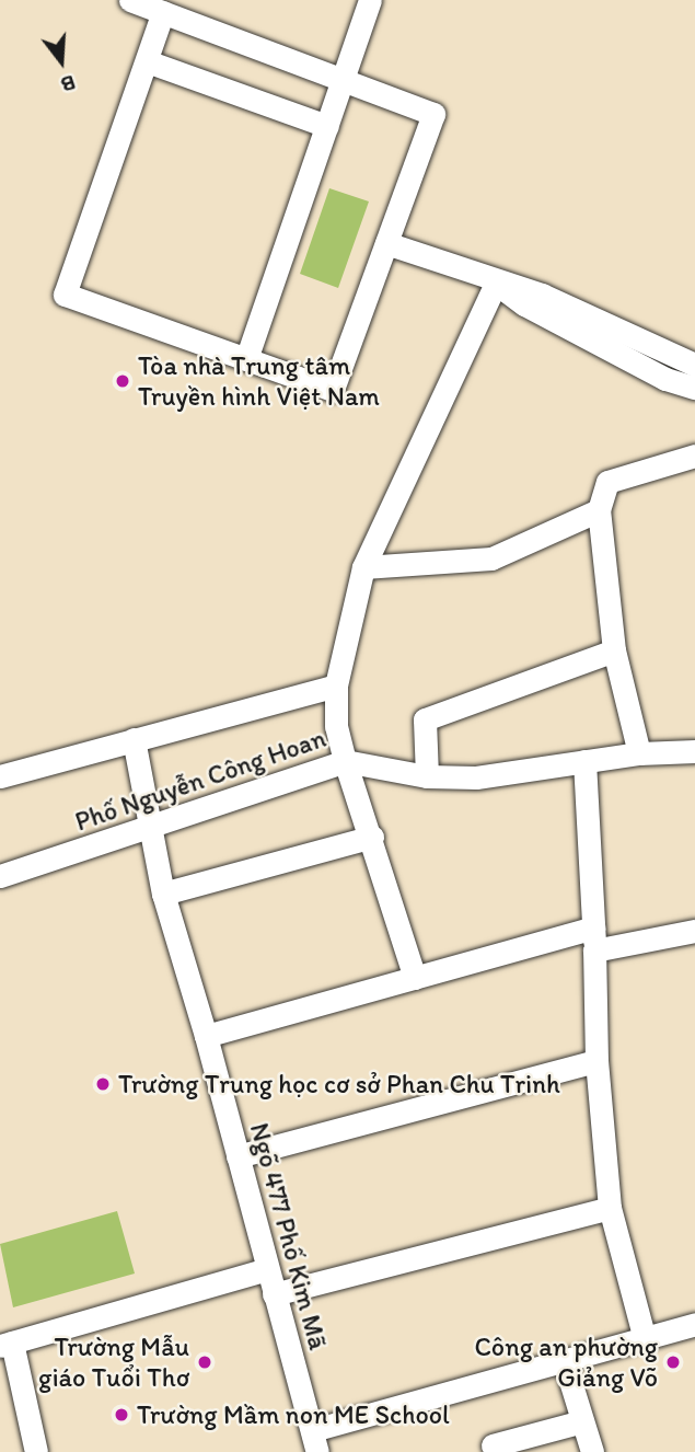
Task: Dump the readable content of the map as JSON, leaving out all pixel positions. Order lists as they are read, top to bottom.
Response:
{
  "streets": {
    "street": ["Phố Nguyễn Công Hoan", "Ngõ 477 Phố Kim Mã"]
  },
  "crossings": [
    ["Phố Nguyễn Công Hoan", "Ngõ 477 Phố Kim Mã"]
  ],
  "places": [
    "Tòa nhà Trung tâm Truyền hình Việt Nam",
    "Trường Trung học cơ sở Phan Chu Trinh",
    "Trường Mẫu giáo Tuổi Thơ",
    "Công an phường Giảng Võ",
    "Trường Mầm non ME School"
  ],
  "north": "bottom"
}
